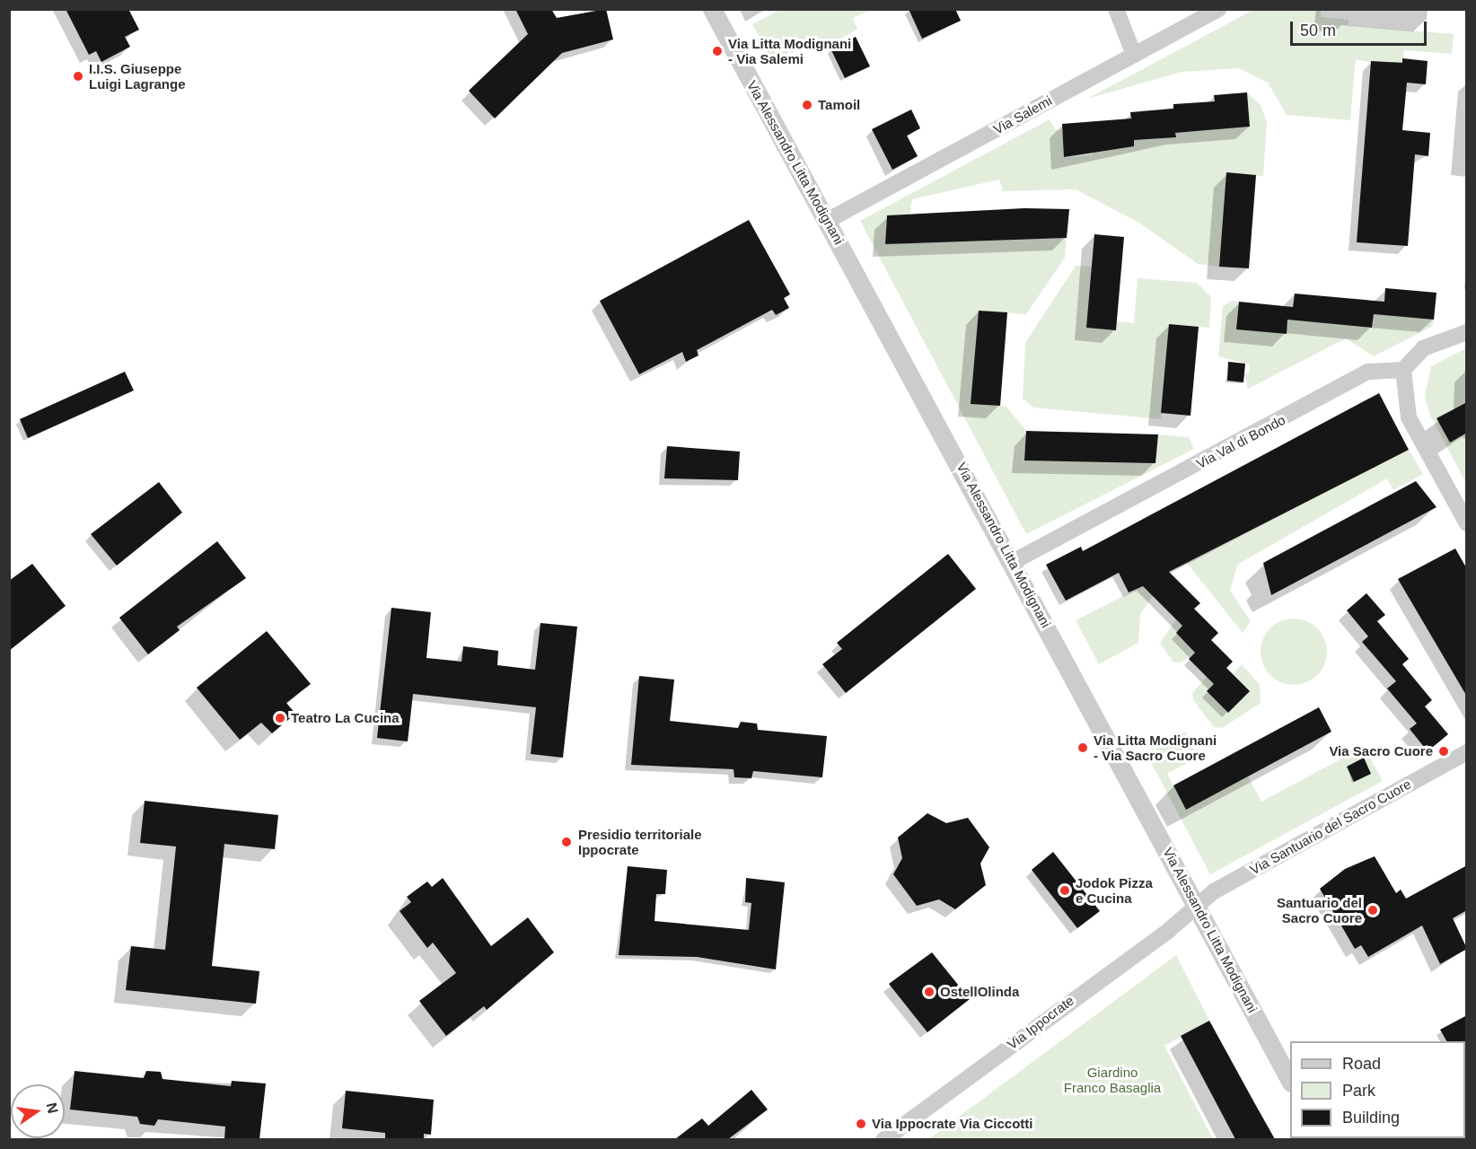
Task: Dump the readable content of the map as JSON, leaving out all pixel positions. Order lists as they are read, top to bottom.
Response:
{
  "streets": {
    "street": [
      "Via Salemi",
      "Via Alessandro Litta Modignani",
      "Via Val di Bondo",
      "Via Santuario del Sacro Cuore",
      "Via Ippocrate"
    ]
  },
  "crossings": [
    ["Via Salemi", "Via Alessandro Litta Modignani"],
    ["Via Alessandro Litta Modignani", "Via Val di Bondo"],
    ["Via Alessandro Litta Modignani", "Via Santuario del Sacro Cuore"],
    ["Via Alessandro Litta Modignani", "Via Ippocrate"],
    ["Via Santuario del Sacro Cuore", "Via Ippocrate"]
  ],
  "parks": ["Giardino Franco Basaglia"],
  "places": [
    "Via Litta Modignani - Via Salemi",
    "I.I.S. Giuseppe Luigi Lagrange",
    "Tamoil",
    "Teatro La Cucina",
    "Via Litta Modignani - Via Sacro Cuore",
    "Via Sacro Cuore",
    "Presidio territoriale Ippocrate",
    "Jodok Pizza e Cucina",
    "Santuario del Sacro Cuore",
    "OstellOlinda",
    "Via Ippocrate Via Ciccotti"
  ],
  "legend": ["Road", "Park", "Building"],
  "scale_bar": "50 m",
  "north": "right"
}
